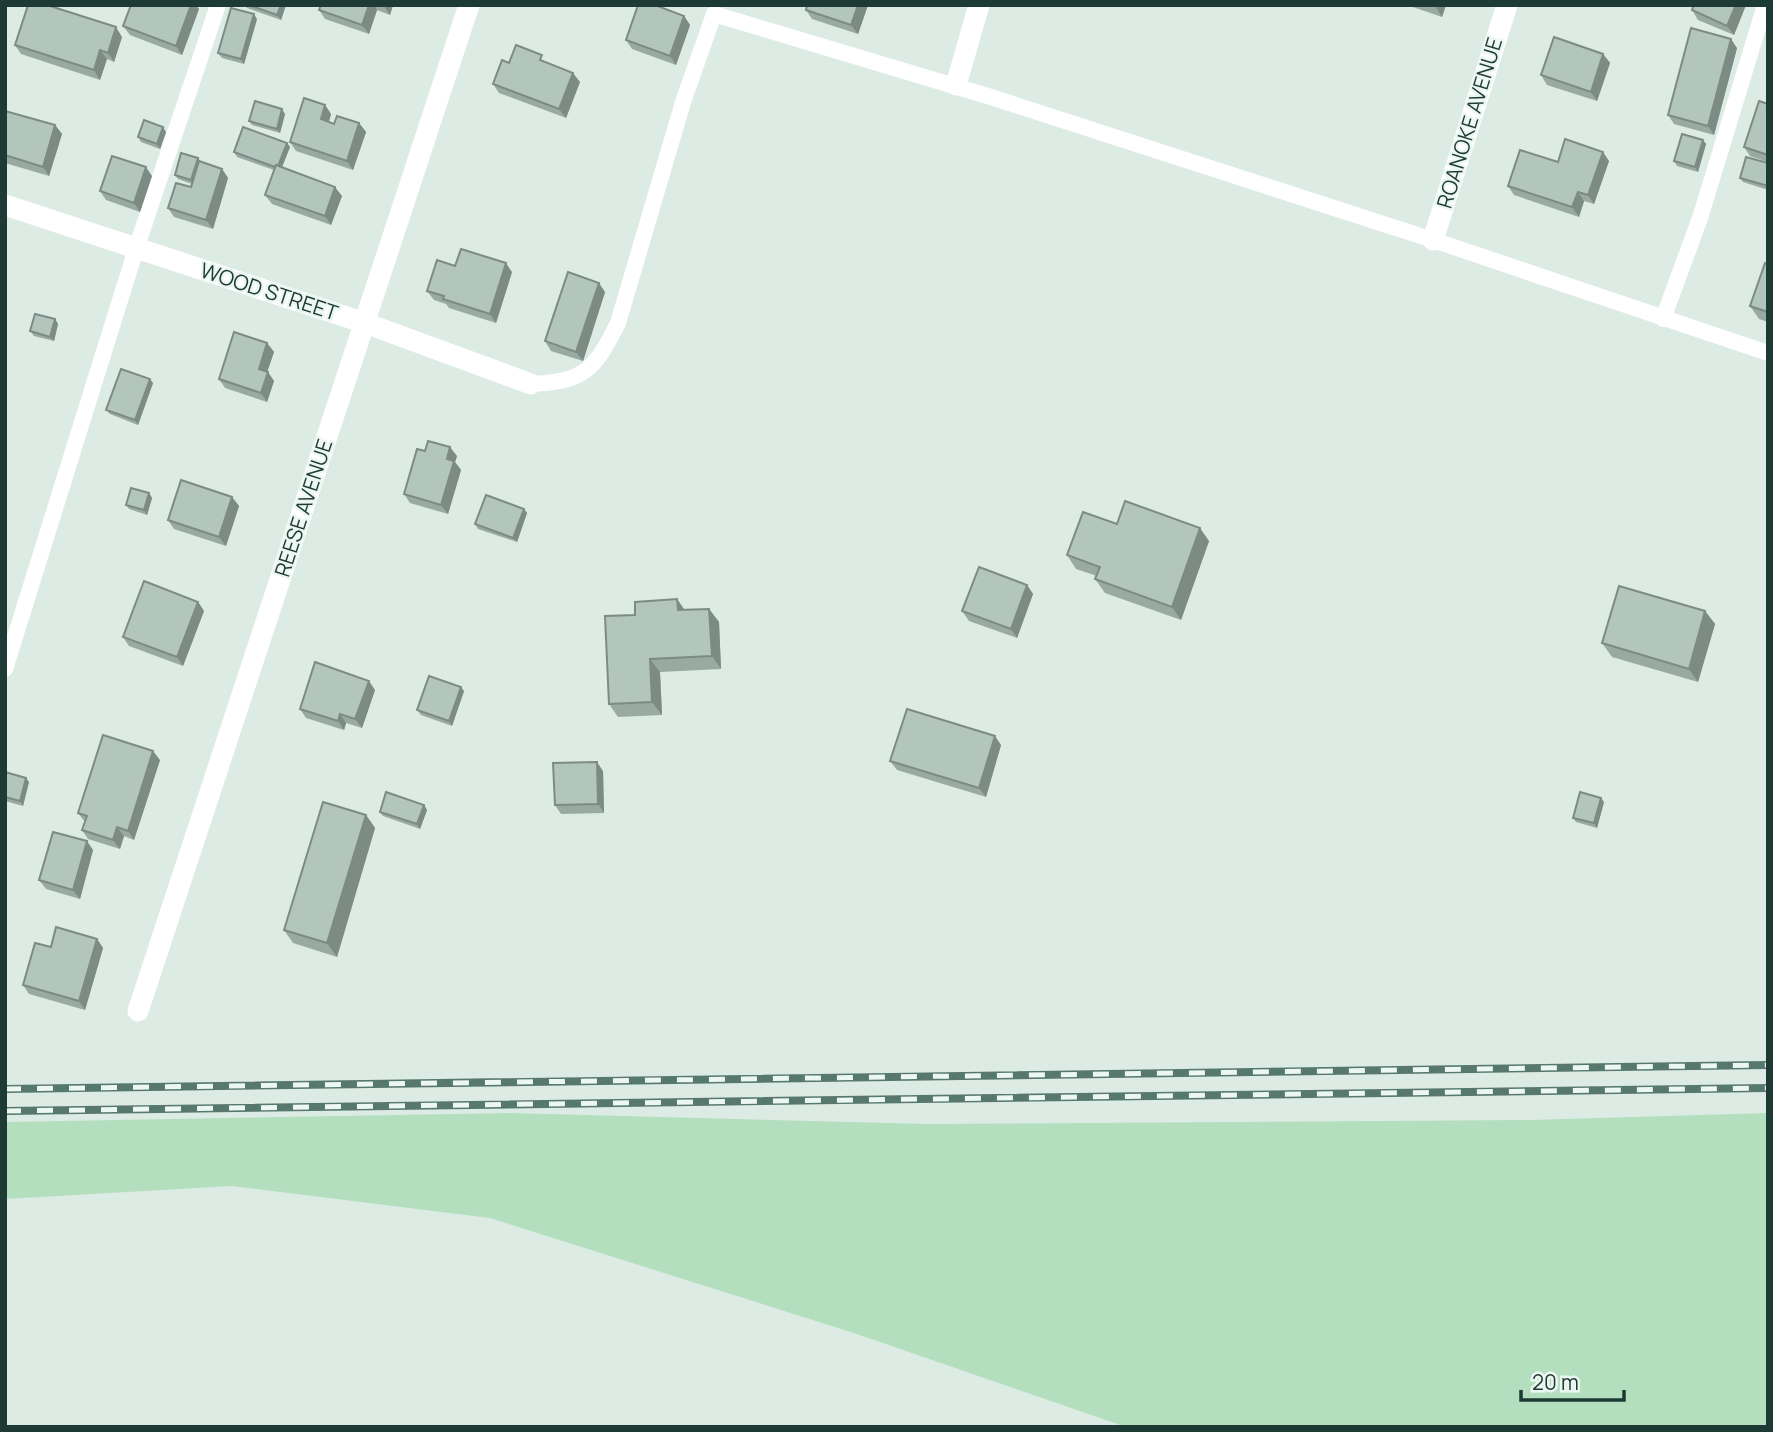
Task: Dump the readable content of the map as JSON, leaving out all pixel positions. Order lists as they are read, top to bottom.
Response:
{
  "streets": {
    "street": ["ROANOKE AVENUE", "WOOD STREET", "REESE AVENUE"]
  },
  "crossings": [
    ["WOOD STREET", "REESE AVENUE"]
  ],
  "scale_bar": "20 m"
}
